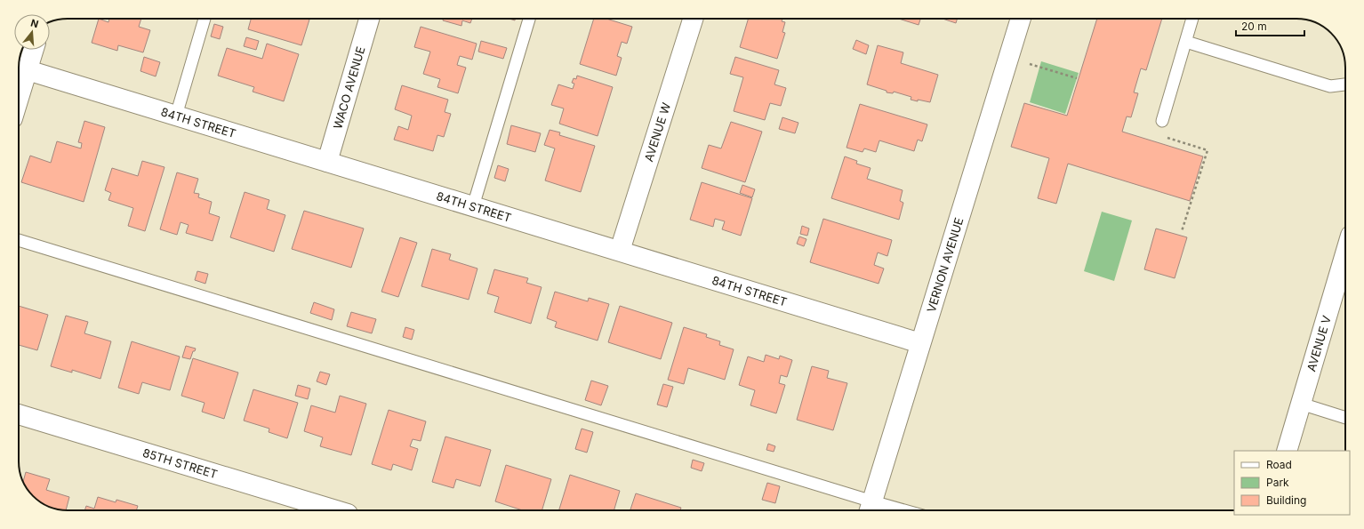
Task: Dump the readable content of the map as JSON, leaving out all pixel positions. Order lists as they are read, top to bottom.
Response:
{
  "streets": {
    "street": [
      "WACO AVENUE",
      "84TH STREET",
      "AVENUE W",
      "VERNON AVENUE",
      "AVENUE V",
      "85TH STREET"
    ]
  },
  "crossings": [
    ["WACO AVENUE", "84TH STREET"],
    ["84TH STREET", "AVENUE W"],
    ["84TH STREET", "VERNON AVENUE"]
  ],
  "legend": ["Road", "Park", "Building"],
  "scale_bar": "20 m",
  "north": "top"
}
